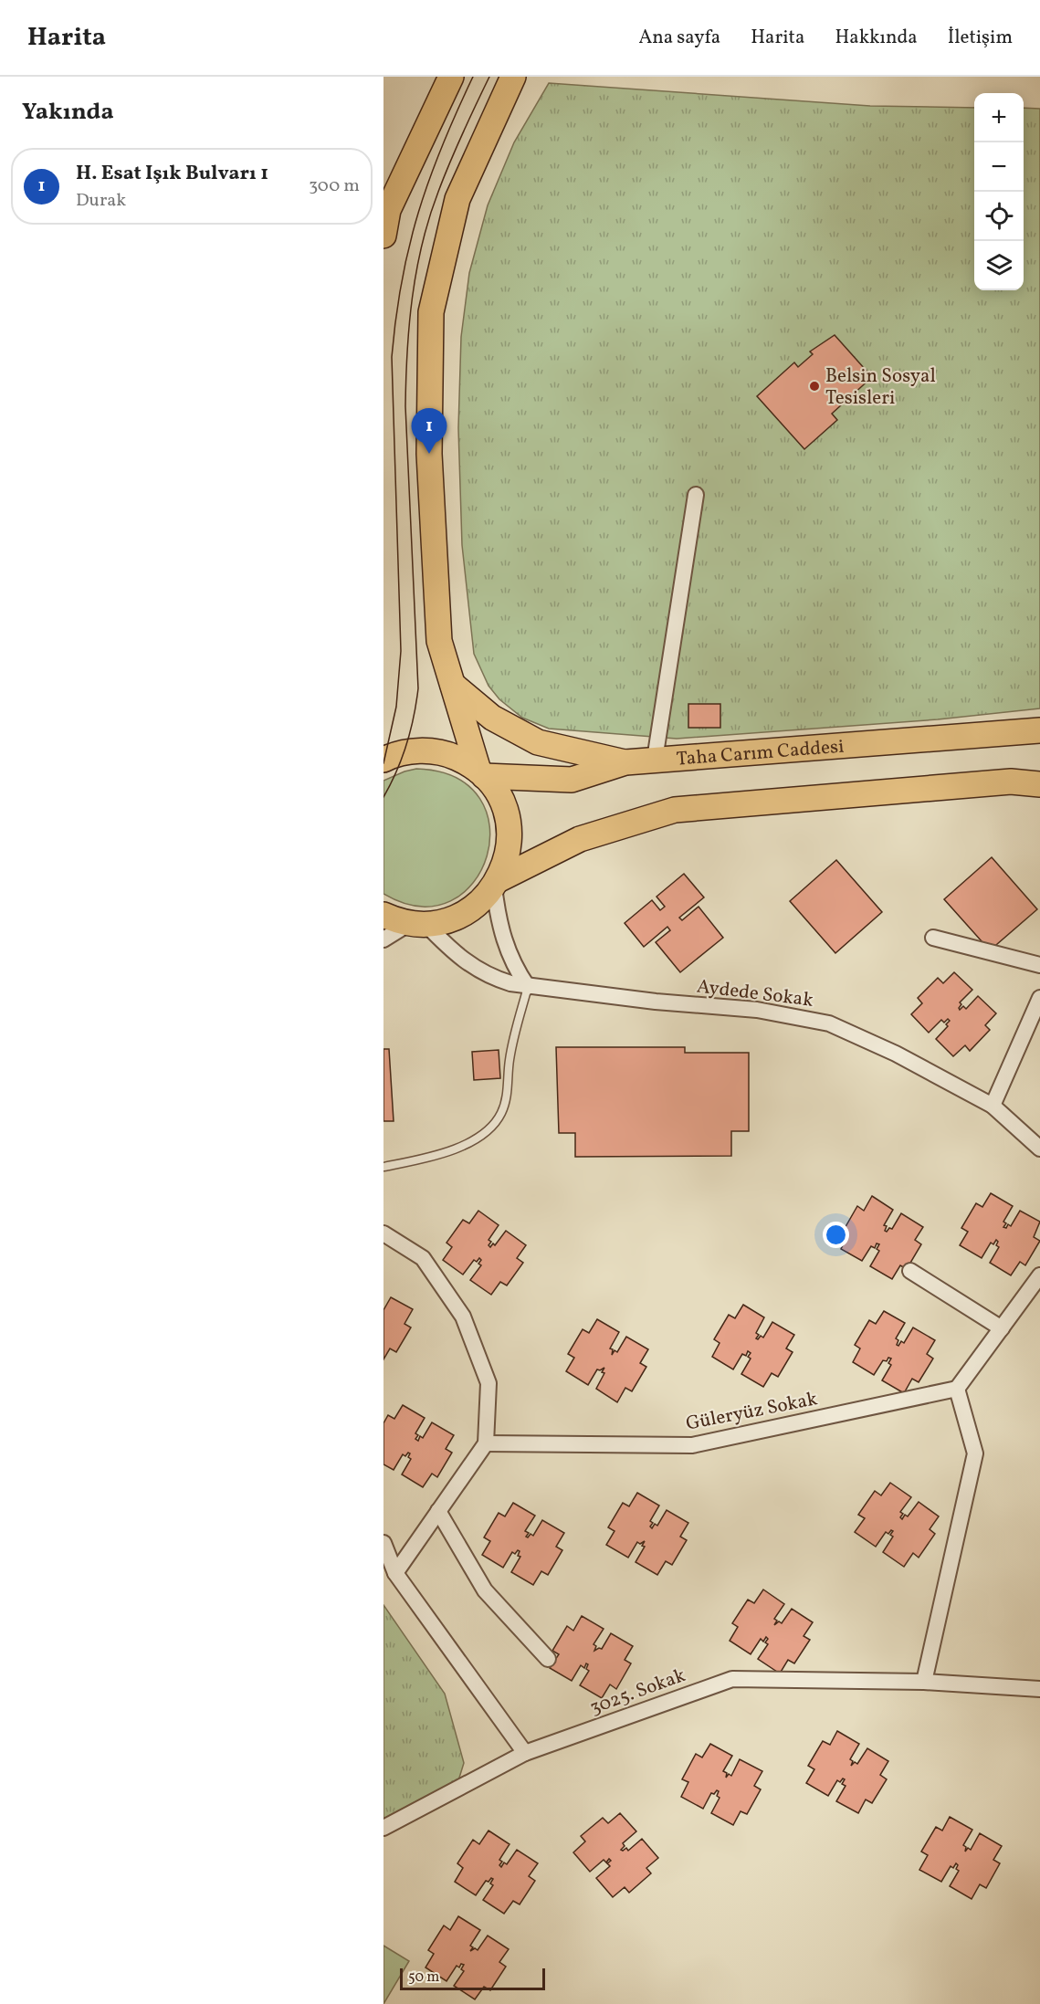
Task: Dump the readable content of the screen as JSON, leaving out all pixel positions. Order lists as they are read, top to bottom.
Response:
{
  "streets": {
    "main road": ["Taha Carım Caddesi"],
    "street": ["Aydede Sokak", "Güleryüz Sokak", "3025. Sokak"]
  },
  "places": ["Belsin Sosyal Tesisleri"],
  "scale_bar": "50 m",
  "page": {
    "header": "Harita",
    "nav": [
      "Ana sayfa",
      "Harita",
      "Hakkında",
      "İletişim"
    ],
    "heading": "Yakında",
    "map_buttons": ["+", "−"],
    "list": [
      {
        "mark": "1",
        "name": "H. Esat Işık Bulvarı 1",
        "note": "Durak",
        "value": "300 m"
      }
    ],
    "pins": "1",
    "scale": "50 m"
  }
}
